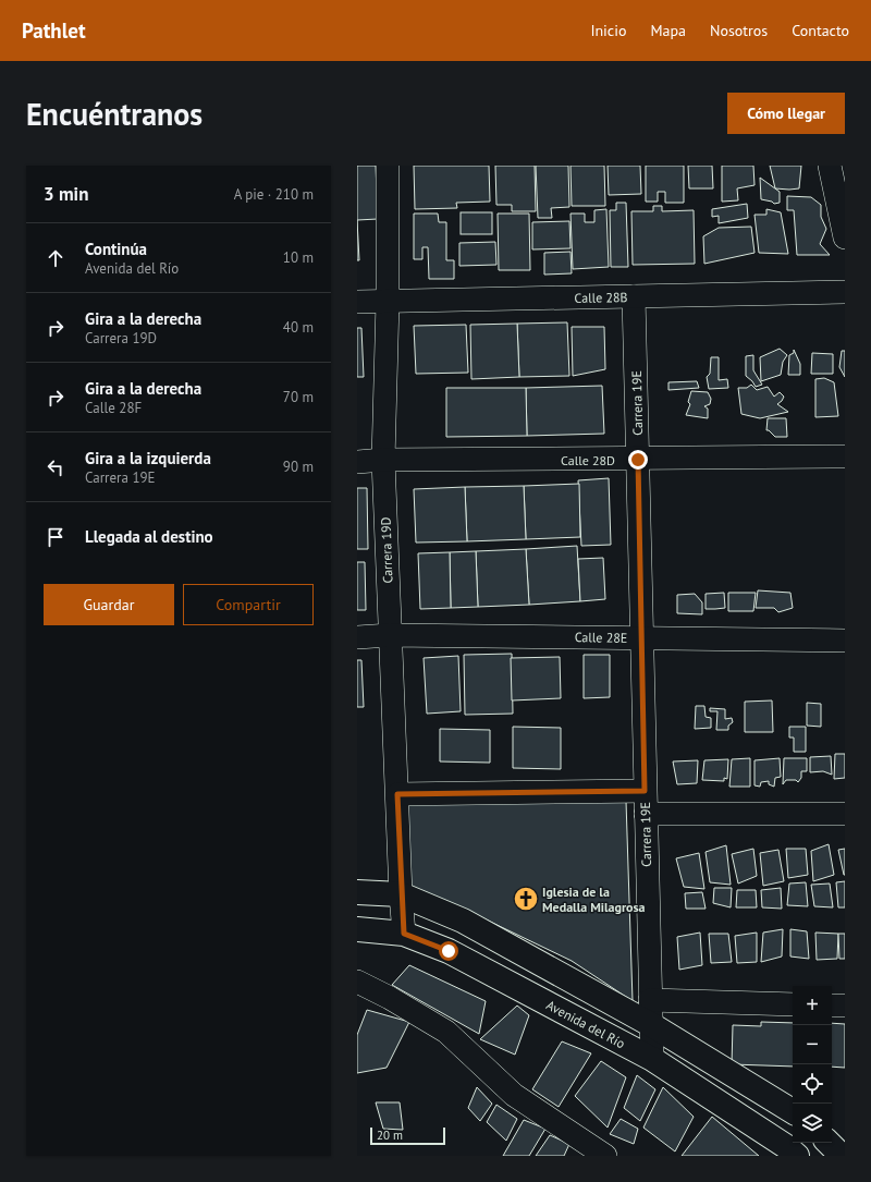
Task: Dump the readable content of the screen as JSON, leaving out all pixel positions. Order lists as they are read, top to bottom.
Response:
{
  "streets": {
    "main road": ["Avenida del Río"],
    "street": [
      "Calle 28B",
      "Carrera 19E",
      "Calle 28D",
      "Carrera 19D",
      "Calle 28E"
    ]
  },
  "crossings": [
    ["Calle 28B", "Carrera 19E"],
    ["Calle 28B", "Carrera 19D"],
    ["Carrera 19E", "Calle 28D"],
    ["Carrera 19E", "Calle 28E"],
    ["Carrera 19E", "Avenida del Río"],
    ["Calle 28D", "Carrera 19D"],
    ["Carrera 19D", "Calle 28E"],
    ["Carrera 19D", "Avenida del Río"]
  ],
  "places": {
    "church": ["Iglesia de la Medalla Milagrosa"]
  },
  "scale_bar": "20 m",
  "page": {
    "header": "Pathlet",
    "nav": [
      "Inicio",
      "Mapa",
      "Nosotros",
      "Contacto"
    ],
    "buttons": [
      "Cómo llegar",
      ["Guardar", "Compartir"]
    ],
    "title": "Encuéntranos",
    "heading": ["3 min", "A pie · 210 m"],
    "list": [
      ["Continúa", "Avenida del Río", "10 m"],
      ["Gira a la derecha", "Carrera 19D", "40 m"],
      ["Gira a la derecha", "Calle 28F", "70 m"],
      ["Gira a la izquierda", "Carrera 19E", "90 m"],
      "Llegada al destino"
    ],
    "map_buttons": ["+", "−"],
    "scale": "20 m"
  }
}
